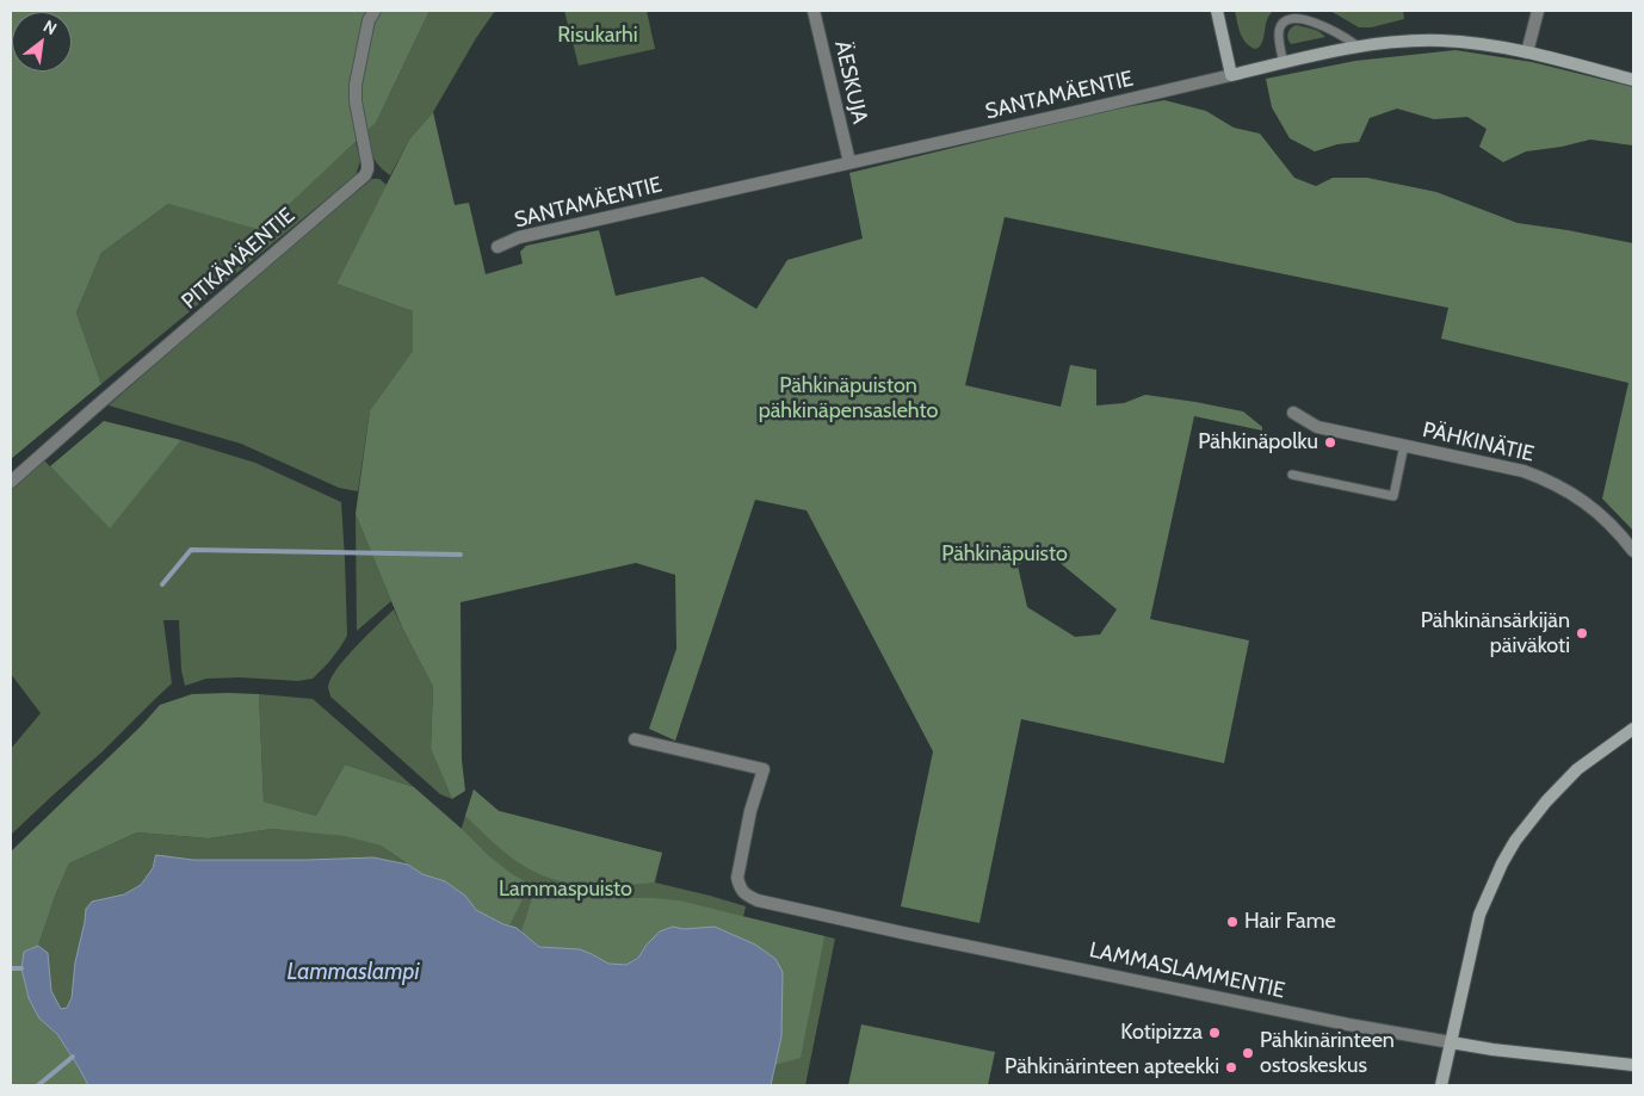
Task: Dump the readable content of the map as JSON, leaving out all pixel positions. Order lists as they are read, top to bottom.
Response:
{
  "streets": {
    "street": [
      "ÄESKUJA",
      "SANTAMÄENTIE",
      "PITKÄMÄENTIE",
      "PÄHKINÄTIE",
      "LAMMASLAMMENTIE"
    ]
  },
  "crossings": [
    ["ÄESKUJA", "SANTAMÄENTIE"]
  ],
  "water": ["Lammaslampi"],
  "parks": [
    "Risukarhi",
    "Pähkinäpuiston pähkinäpensaslehto",
    "Pähkinäpuisto",
    "Lammaspuisto"
  ],
  "places": [
    "Pähkinäpolku",
    "Pähkinänsärkijän päiväkoti",
    "Hair Fame",
    "Kotipizza",
    "Pähkinärinteen ostoskeskus",
    "Pähkinärinteen apteekki"
  ],
  "north": "top right"
}
